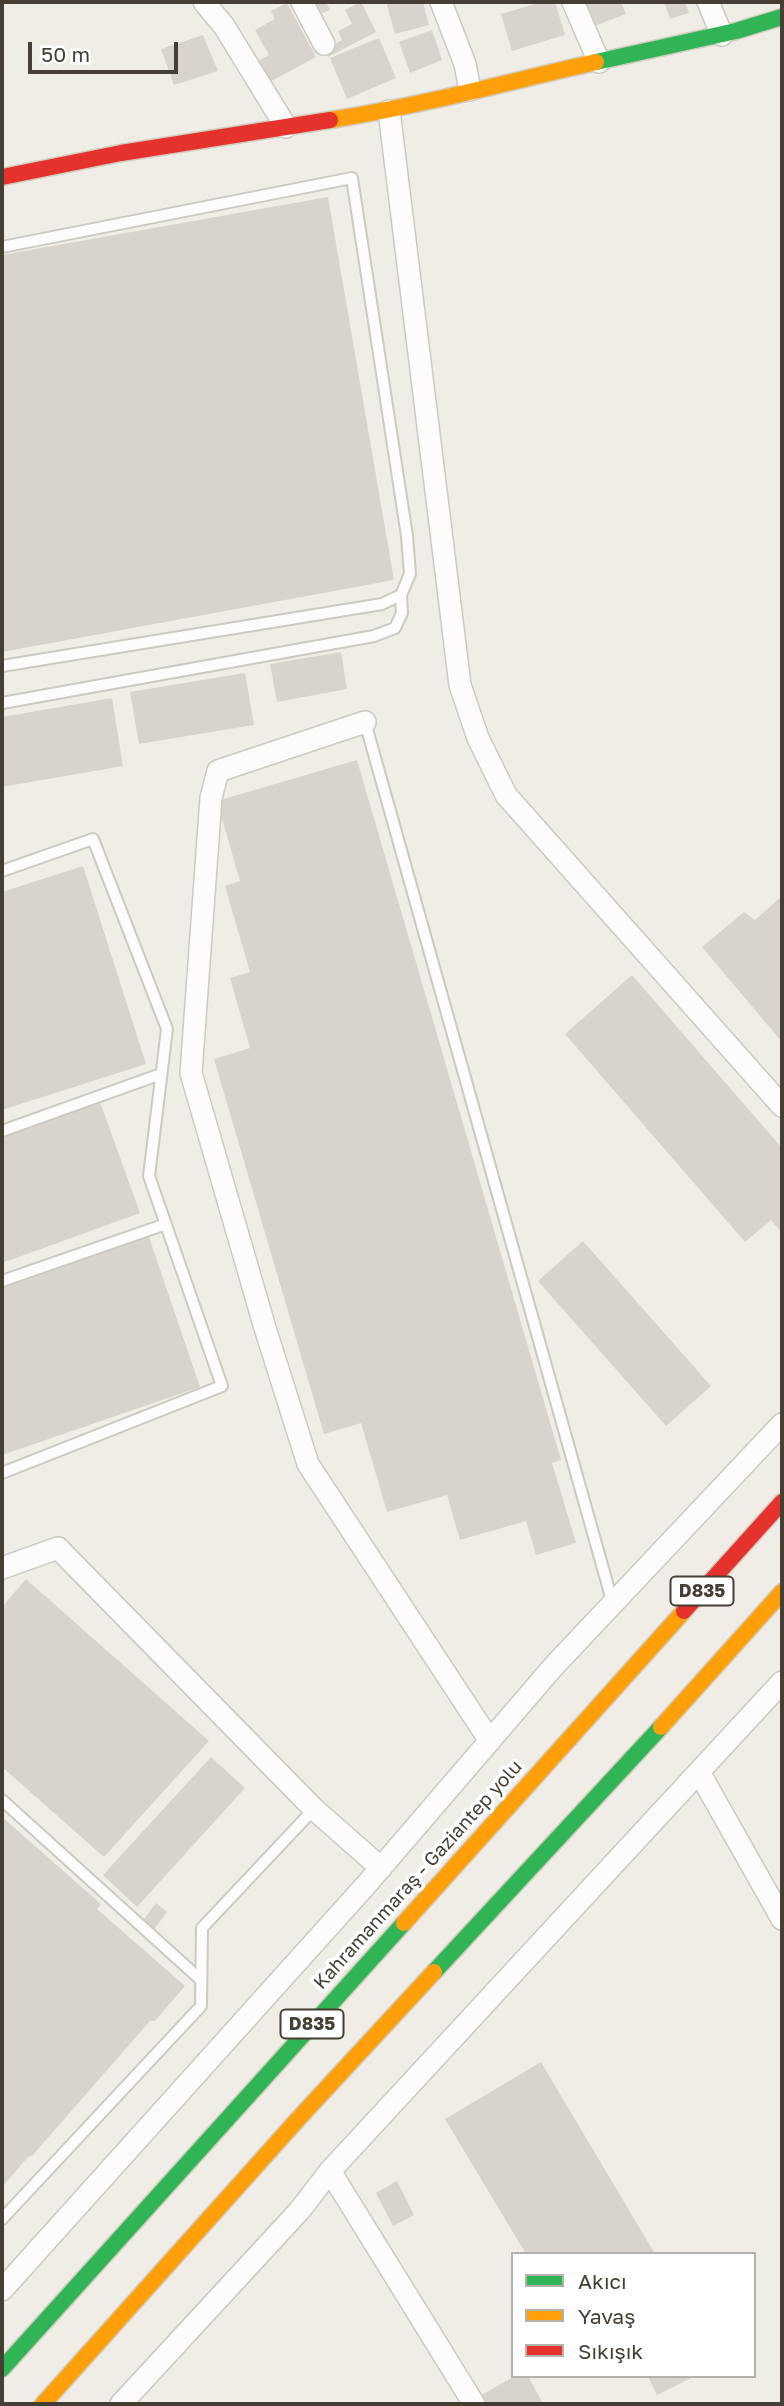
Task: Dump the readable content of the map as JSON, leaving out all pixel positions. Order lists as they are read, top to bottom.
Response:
{
  "streets": {
    "main road": ["D835", "Kahramanmaraş - Gaziantep yolu"]
  },
  "legend": ["Akıcı", "Yavaş", "Sıkışık"],
  "scale_bar": "50 m"
}
